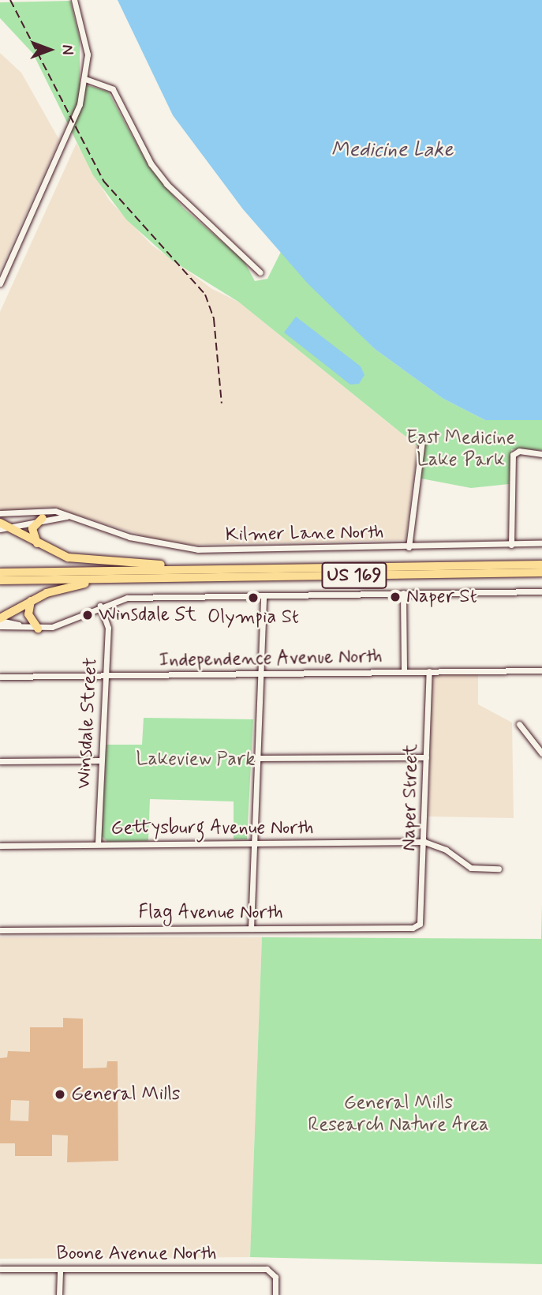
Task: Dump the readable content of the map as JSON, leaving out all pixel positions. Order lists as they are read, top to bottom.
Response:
{
  "streets": {
    "highway": ["US 169"],
    "street": [
      "Kilmer Lane North",
      "Independence Avenue North",
      "Winsdale Street",
      "Naper Street",
      "Gettysburg Avenue North",
      "Flag Avenue North",
      "Boone Avenue North"
    ]
  },
  "crossings": [
    ["Independence Avenue North", "Winsdale Street"],
    ["Independence Avenue North", "Naper Street"],
    ["Winsdale Street", "Gettysburg Avenue North"],
    ["Naper Street", "Gettysburg Avenue North"],
    ["Naper Street", "Flag Avenue North"]
  ],
  "water": ["Medicine Lake"],
  "parks": ["East Medicine Lake Park", "Lakeview Park", "General Mills Research Nature Area"],
  "places": [
    "Naper St",
    "Olympia St",
    "Winsdale St",
    "General Mills"
  ],
  "north": "right"
}
